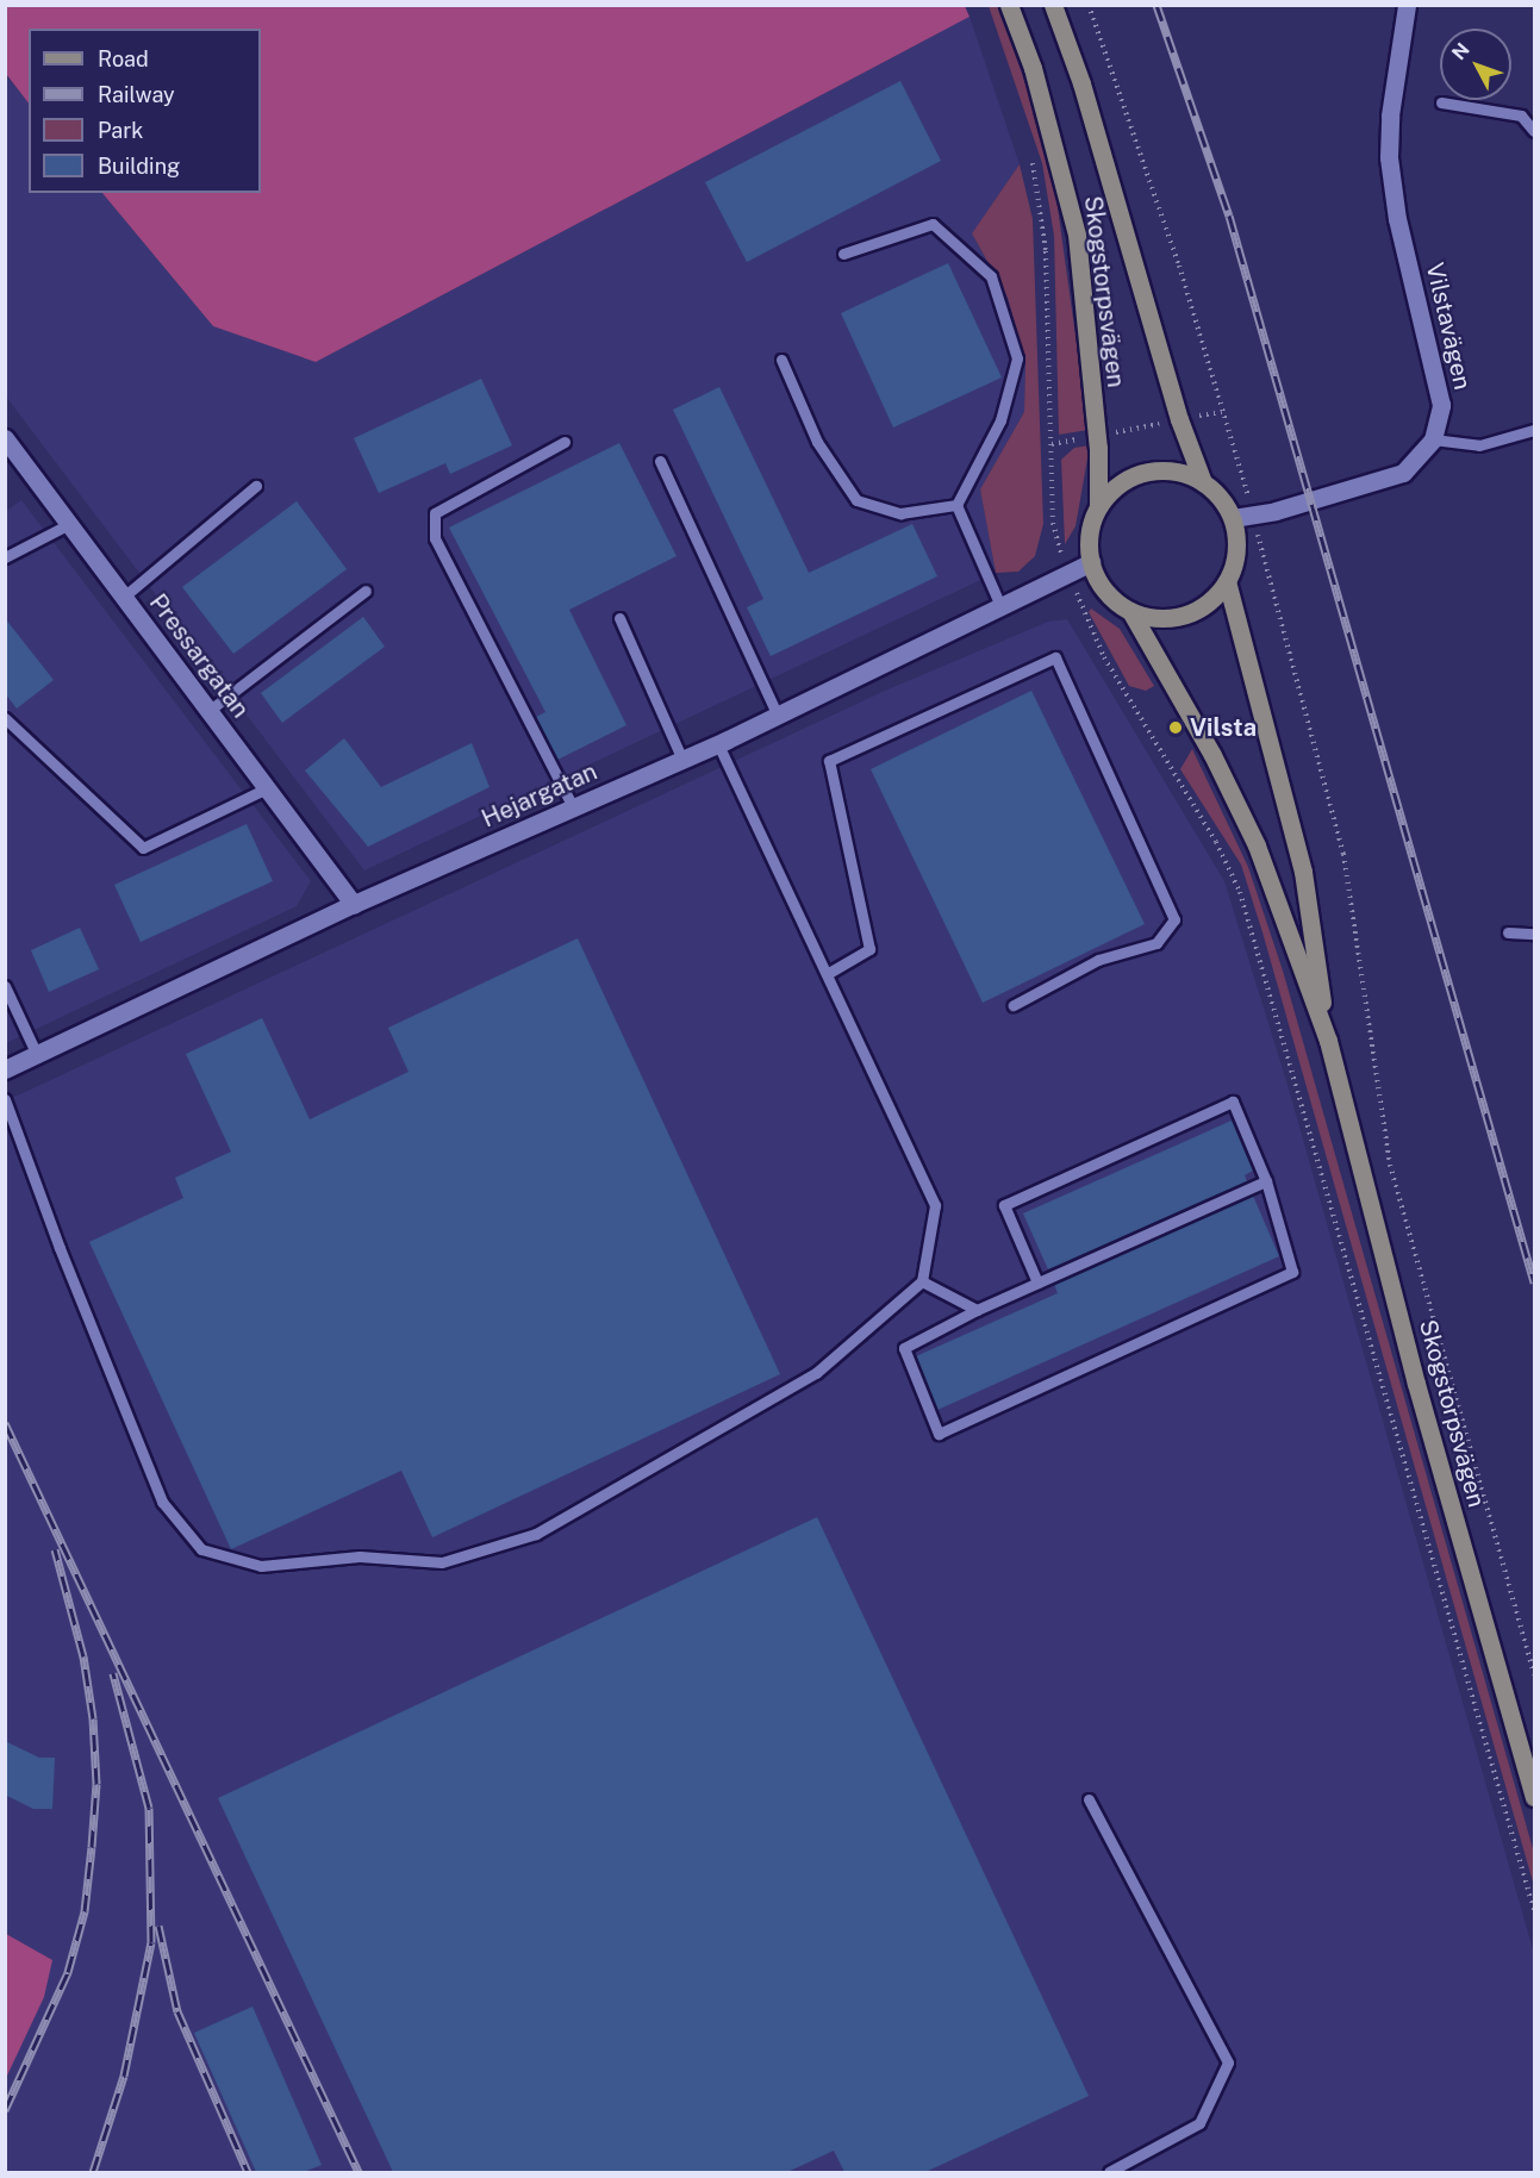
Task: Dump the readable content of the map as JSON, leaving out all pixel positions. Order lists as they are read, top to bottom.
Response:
{
  "streets": {
    "main road": ["Skogstorpsvägen"],
    "street": ["Vilstavägen", "Pressargatan", "Hejargatan"]
  },
  "crossings": [
    ["Skogstorpsvägen", "Vilstavägen"],
    ["Skogstorpsvägen", "Hejargatan"],
    ["Vilstavägen", "Hejargatan"],
    ["Pressargatan", "Hejargatan"]
  ],
  "places": ["Vilsta"],
  "legend": [
    "Road",
    "Railway",
    "Park",
    "Building"
  ],
  "north": "top left"
}
